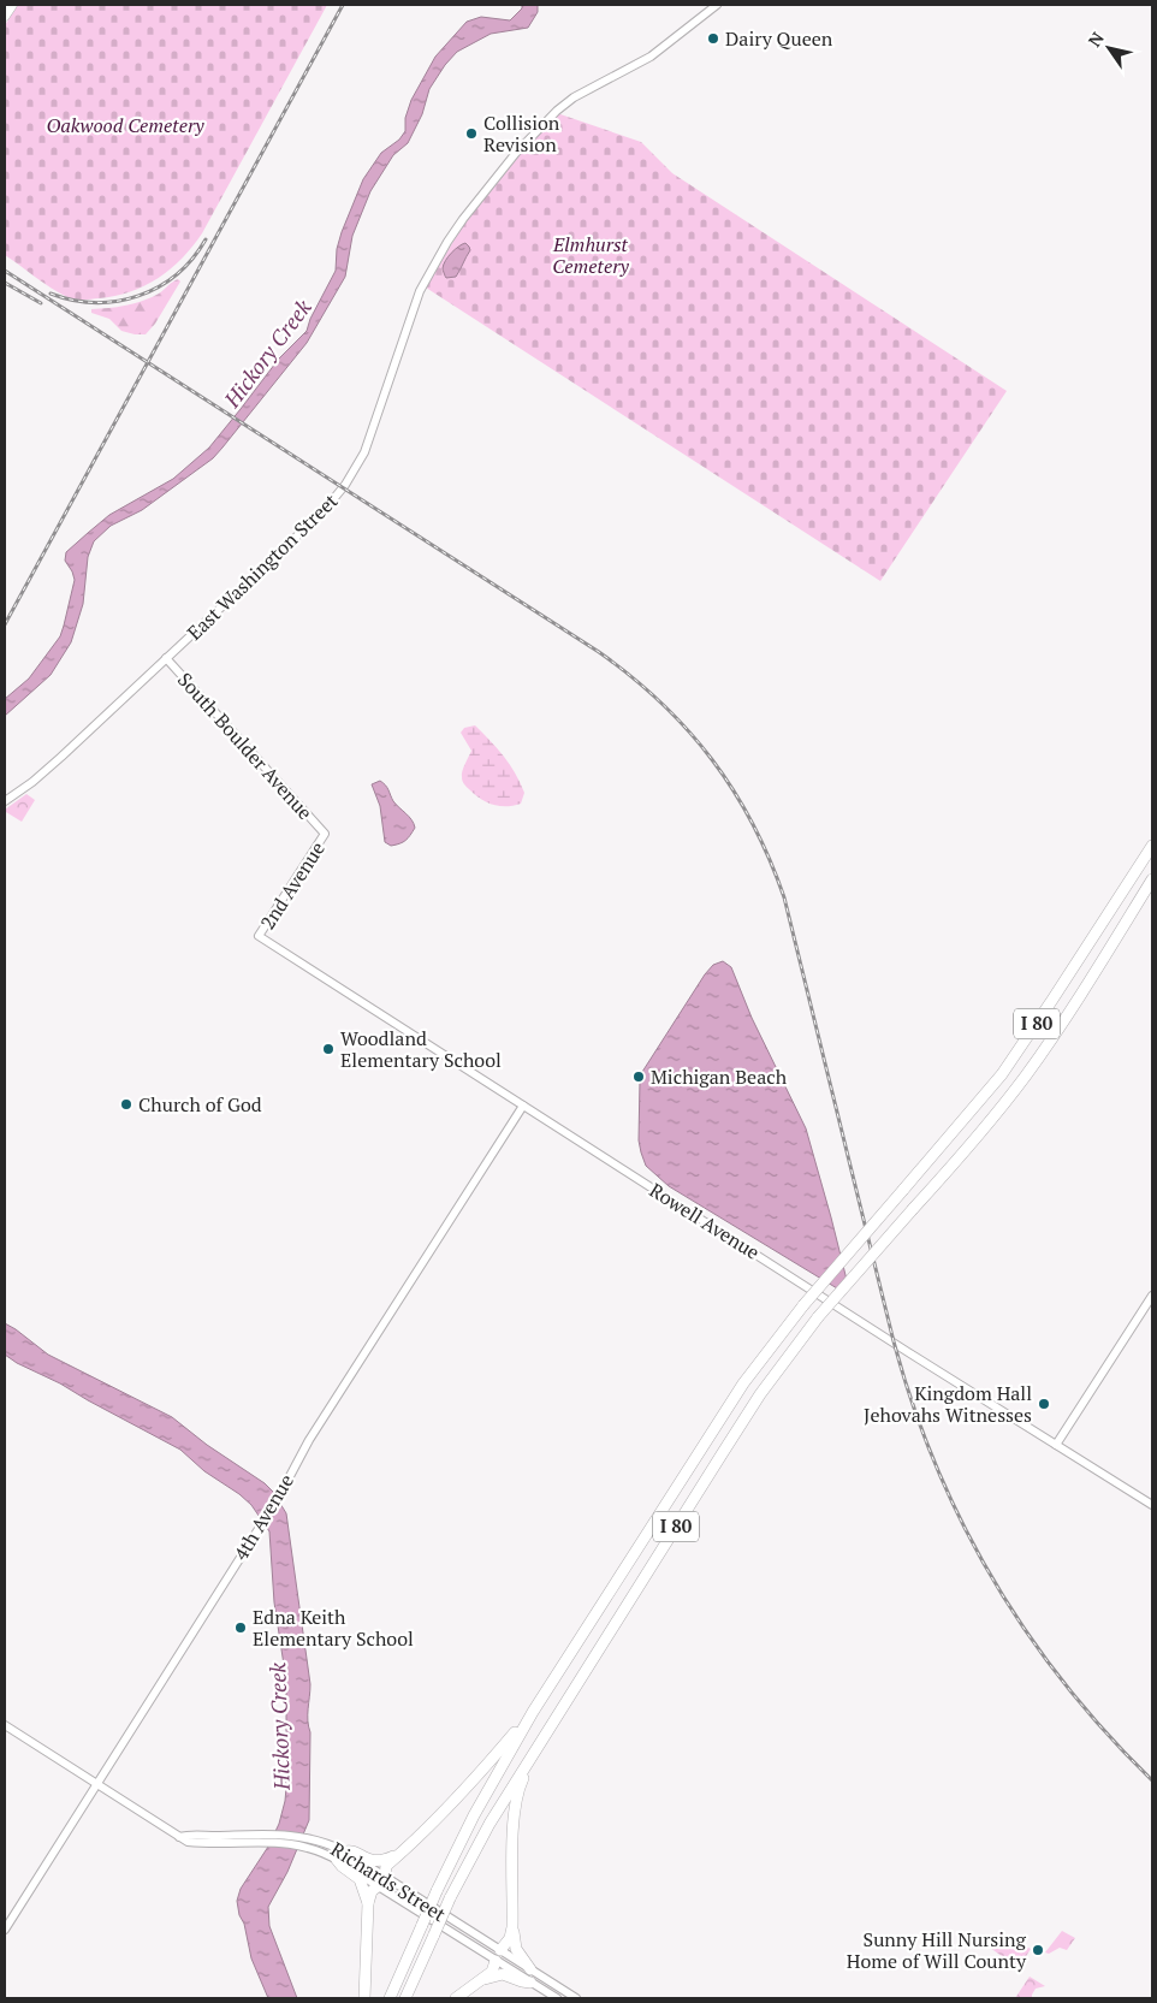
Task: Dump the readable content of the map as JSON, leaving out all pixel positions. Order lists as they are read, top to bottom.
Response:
{
  "streets": {
    "highway": ["I 80"],
    "street": [
      "East Washington Street",
      "South Boulder Avenue",
      "2nd Avenue",
      "Rowell Avenue",
      "4th Avenue",
      "Richards Street"
    ]
  },
  "crossings": [
    ["East Washington Street", "South Boulder Avenue"],
    ["South Boulder Avenue", "2nd Avenue"],
    ["2nd Avenue", "Rowell Avenue"],
    ["Rowell Avenue", "4th Avenue"],
    ["4th Avenue", "Richards Street"]
  ],
  "water": ["Hickory Creek"],
  "parks": ["Oakwood Cemetery", "Elmhurst Cemetery"],
  "places": [
    "Dairy Queen",
    "Collision Revision",
    "Woodland Elementary School",
    "Michigan Beach",
    "Church of God",
    "Kingdom Hall Jehovahs Witnesses",
    "Edna Keith Elementary School",
    "Sunny Hill Nursing Home of Will County"
  ],
  "north": "top left"
}
